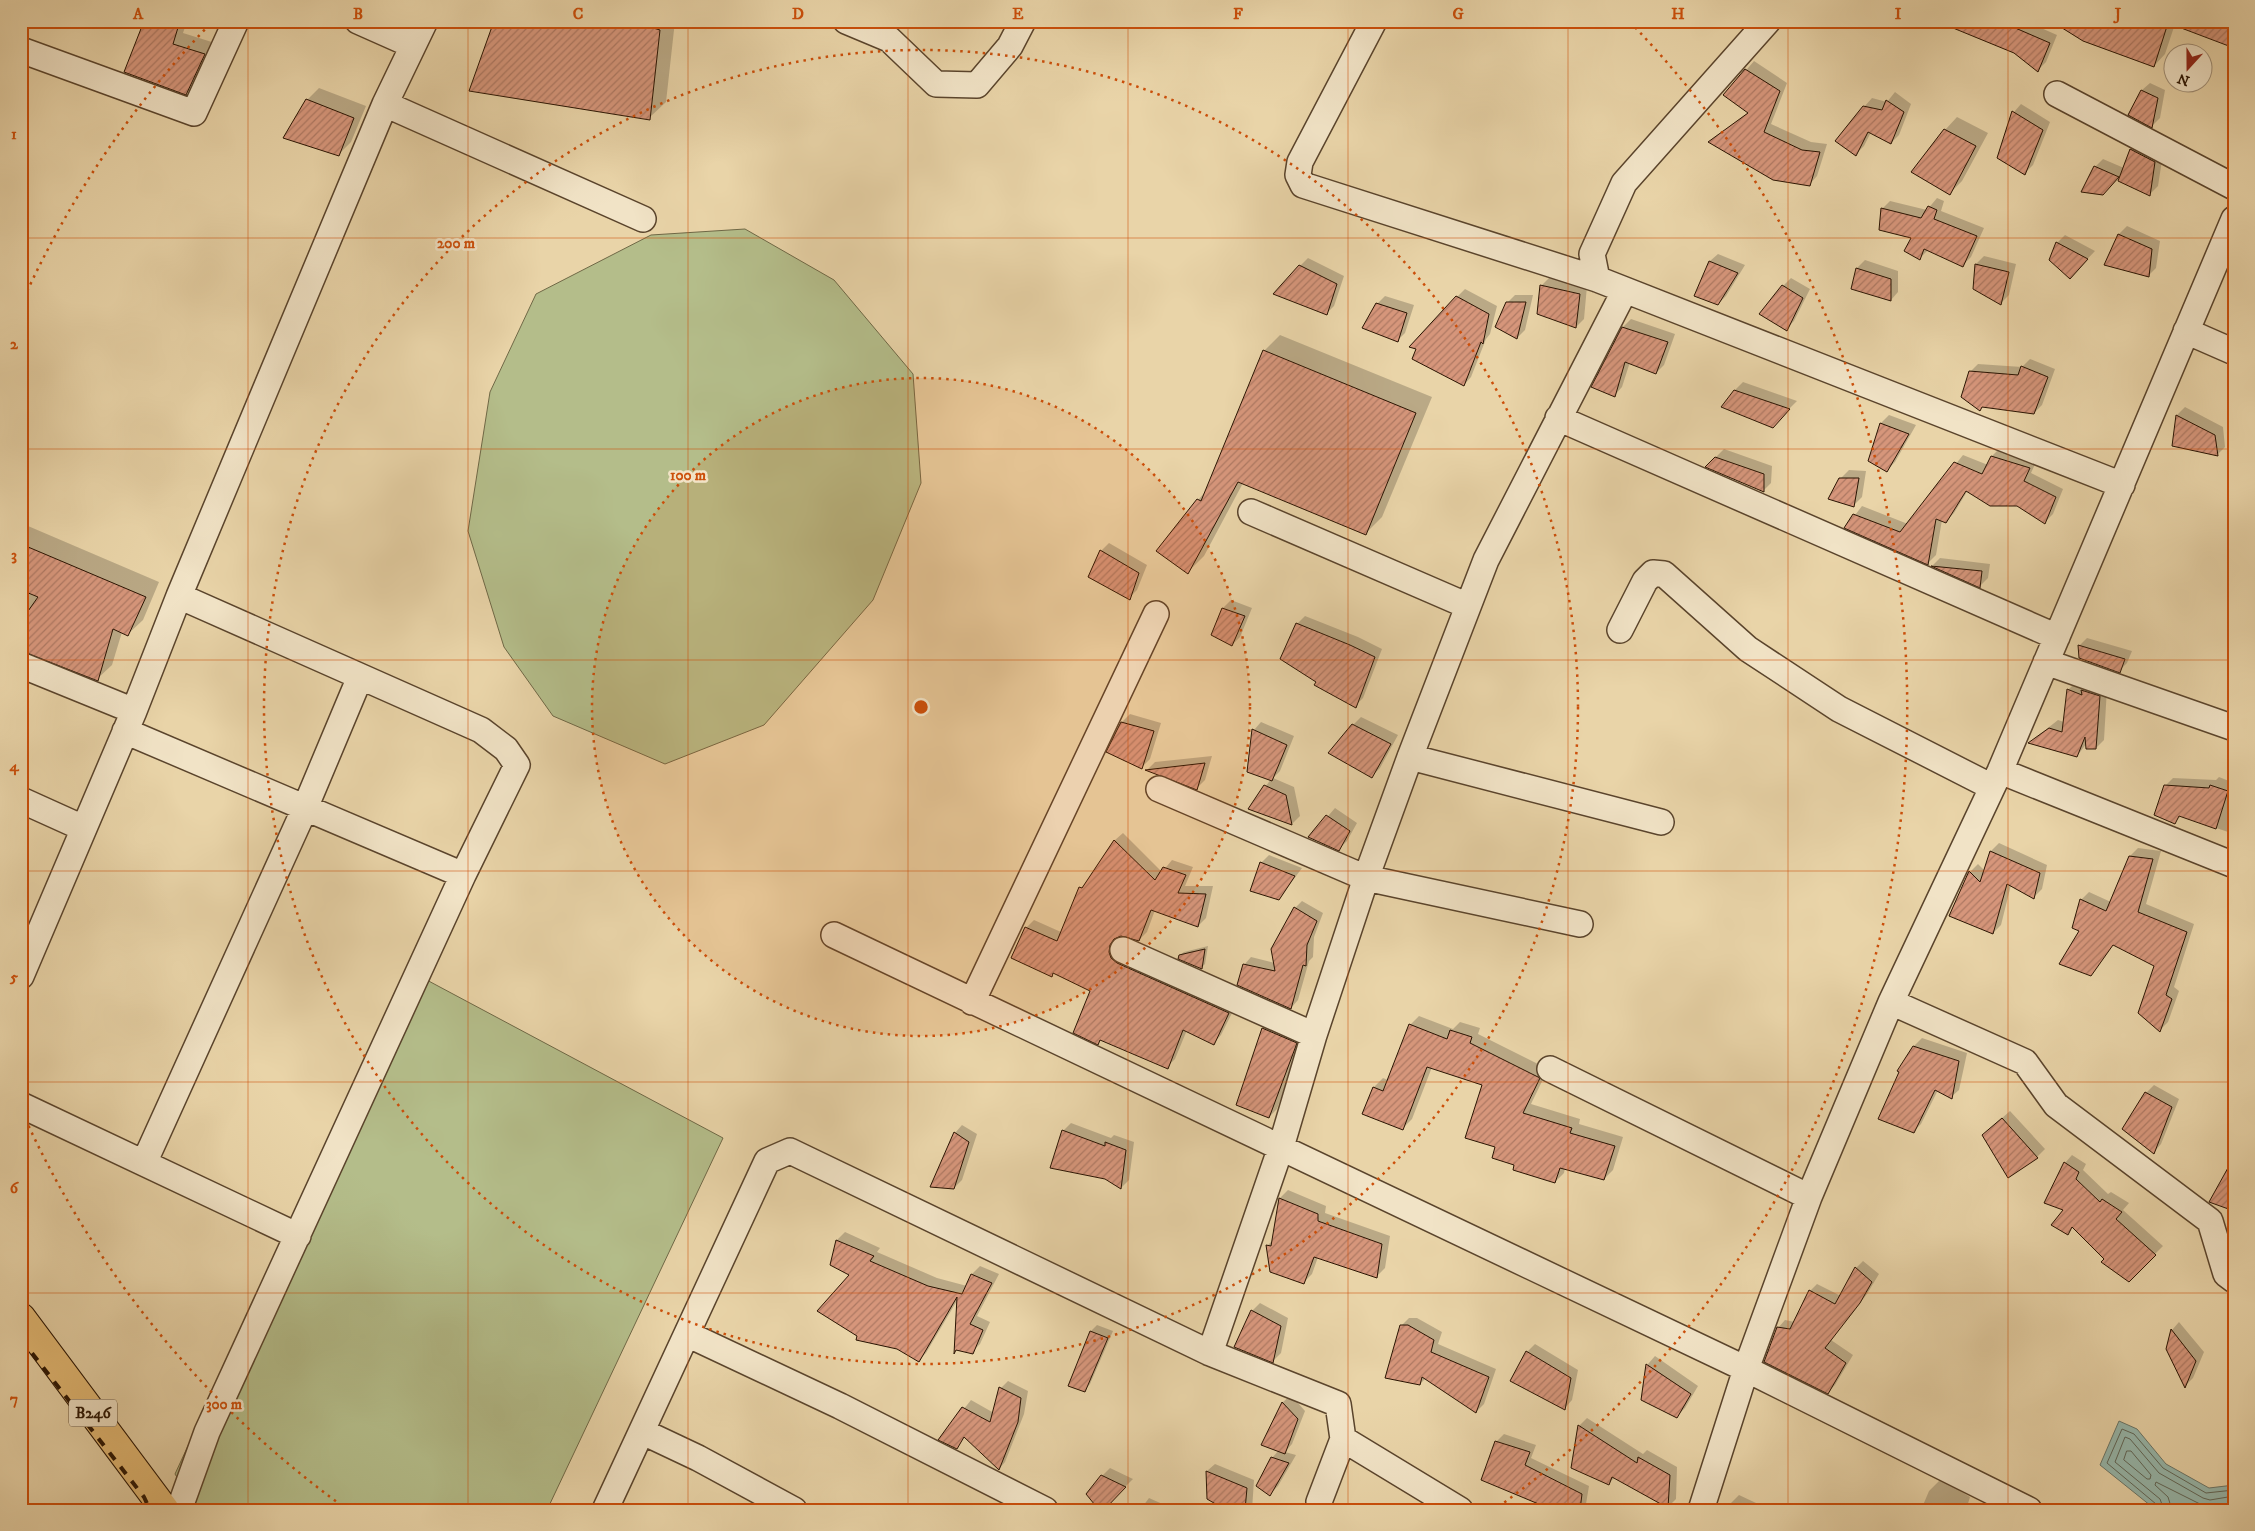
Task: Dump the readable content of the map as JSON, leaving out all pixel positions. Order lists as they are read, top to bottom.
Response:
{
  "streets": {
    "main road": ["B246"]
  },
  "north": "bottom",
  "grid": {
    "columns": [
      "A",
      "B",
      "C",
      "D",
      "E",
      "F",
      "G",
      "H",
      "I",
      "J"
    ],
    "rows": [
      "1",
      "2",
      "3",
      "4",
      "5",
      "6",
      "7"
    ]
  },
  "rings": ["200 m", "100 m", "300 m"]
}
